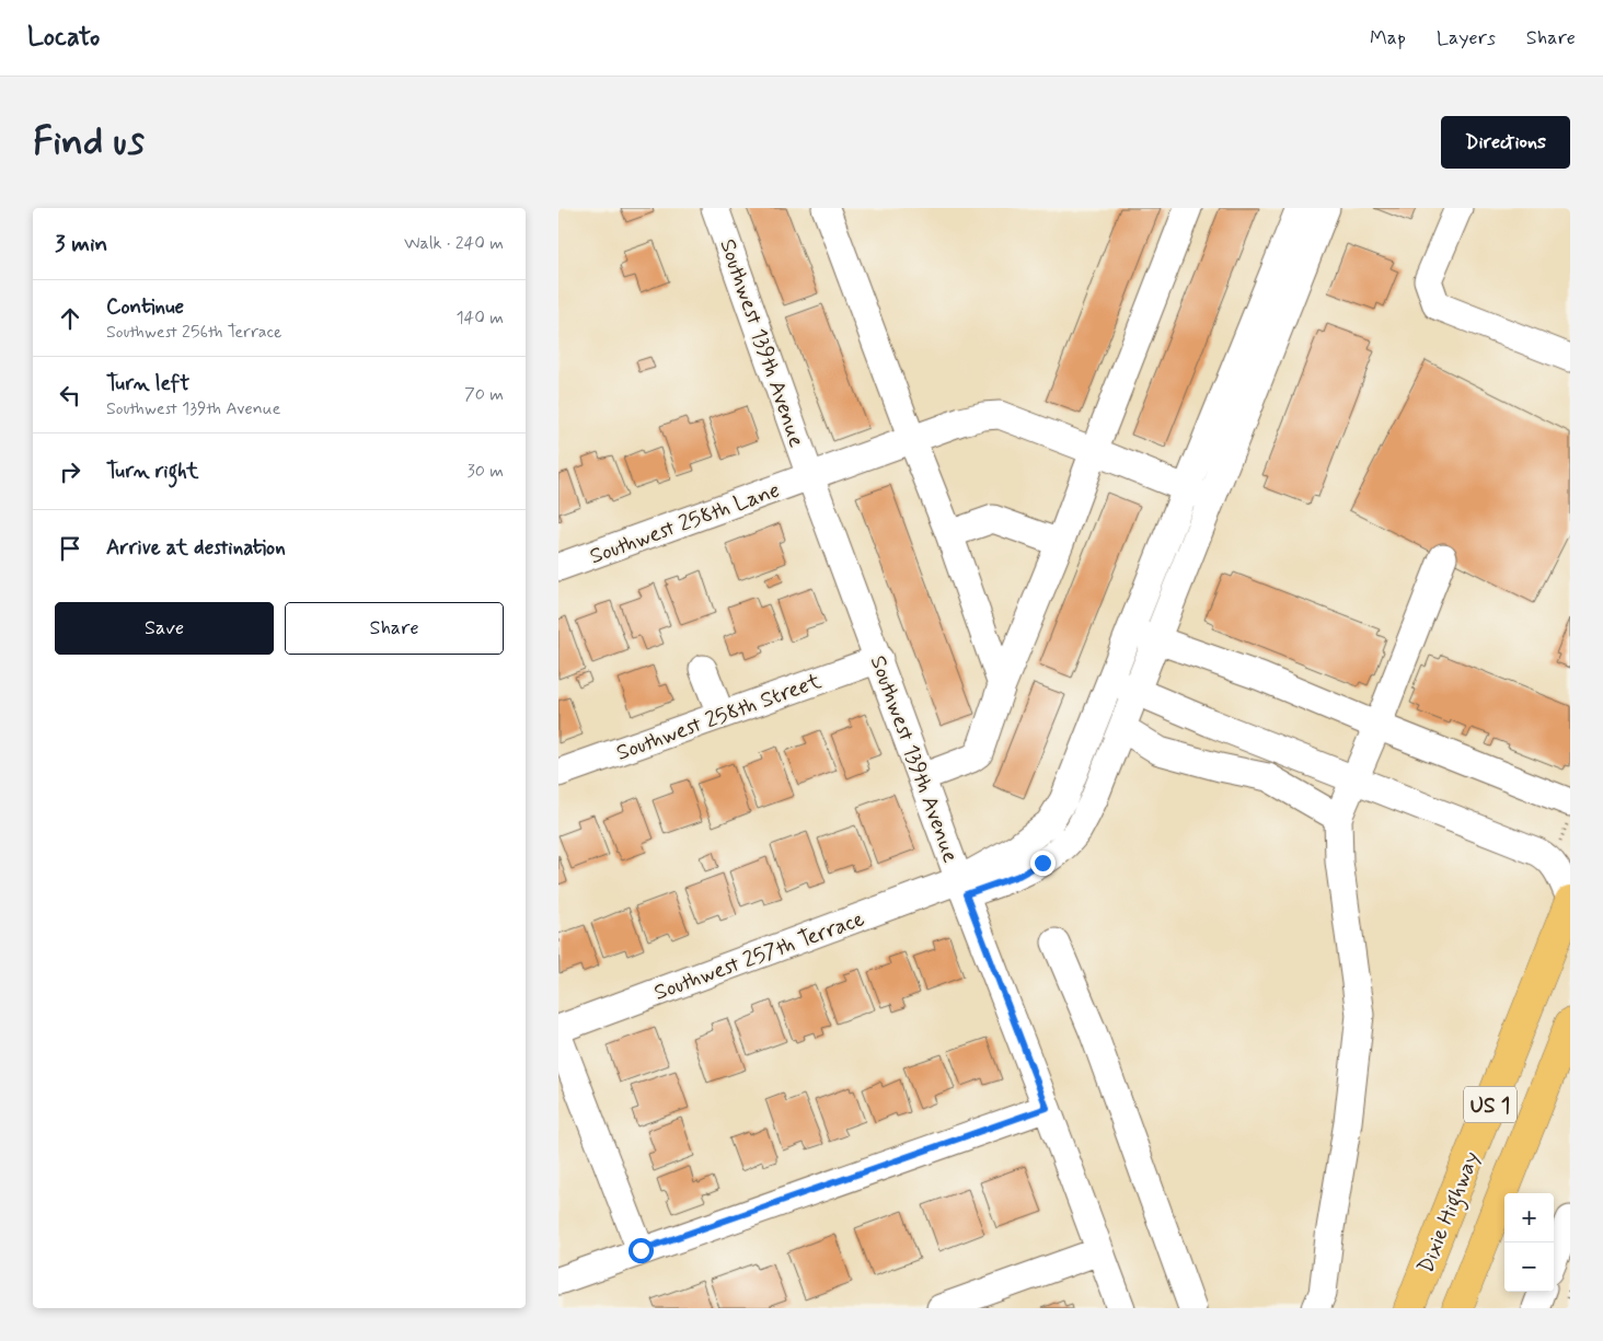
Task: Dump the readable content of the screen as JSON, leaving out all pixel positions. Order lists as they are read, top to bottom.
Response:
{
  "streets": {
    "highway": ["US 1", "Dixie Highway"],
    "street": [
      "Southwest 139th Avenue",
      "Southwest 258th Lane",
      "Southwest 258th Street",
      "Southwest 257th Terrace"
    ]
  },
  "crossings": [
    ["Southwest 139th Avenue", "Southwest 258th Lane"],
    ["Southwest 139th Avenue", "Southwest 258th Street"],
    ["Southwest 139th Avenue", "Southwest 257th Terrace"]
  ],
  "page": {
    "header": "Locato",
    "nav": ["Map", "Layers", "Share"],
    "buttons": [
      "Directions",
      ["Save", "Share"]
    ],
    "title": "Find us",
    "heading": ["3 min", "Walk · 240 m"],
    "list": [
      ["Continue", "Southwest 256th Terrace", "140 m"],
      ["Turn left", "Southwest 139th Avenue", "70 m"],
      ["Turn right", "30 m"],
      "Arrive at destination"
    ],
    "map_buttons": ["+", "−"]
  }
}
